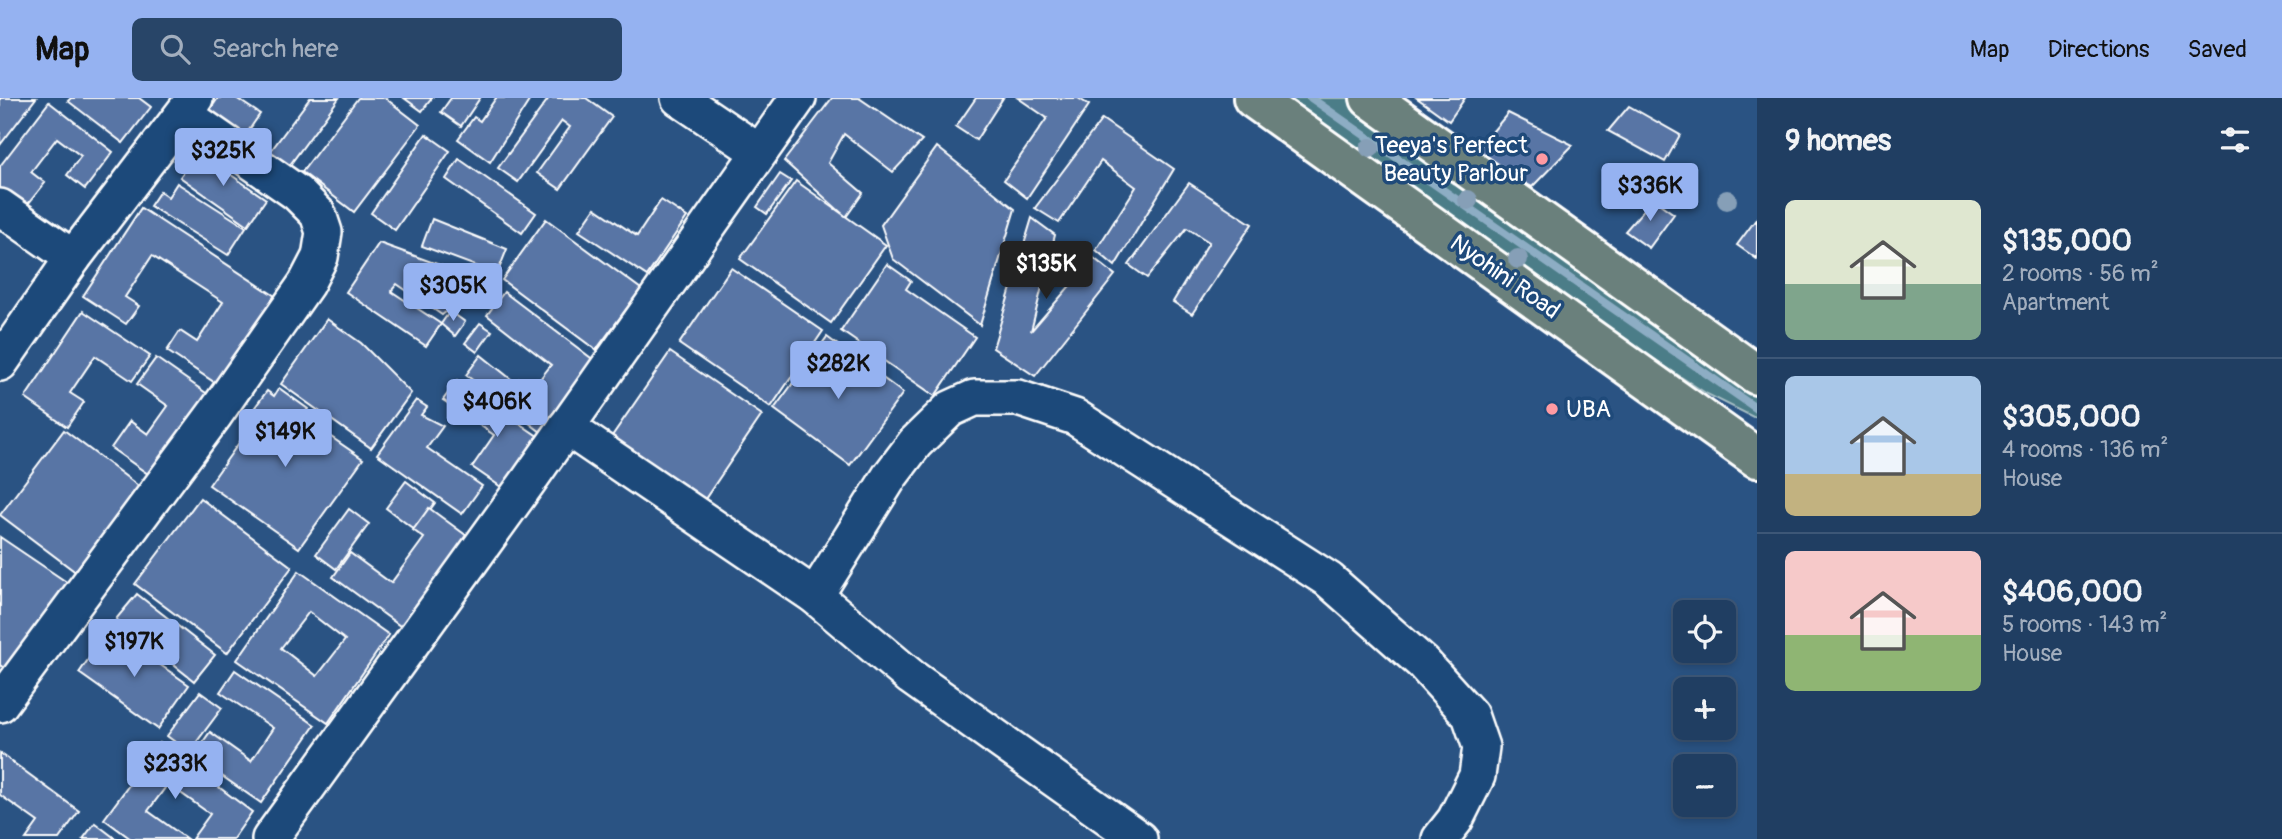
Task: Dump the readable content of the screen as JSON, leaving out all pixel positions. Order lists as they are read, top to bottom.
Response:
{
  "streets": {
    "main road": ["Nyohini Road"]
  },
  "places": ["Teeya's Perfect Beauty Parlour", "UBA"],
  "page": {
    "header": "Map",
    "search": "Search here",
    "nav": ["Map", "Directions", "Saved"],
    "heading": "9 homes",
    "price": [
      "$325K",
      "$336K",
      "$135K",
      "$305K",
      "$282K",
      "$406K",
      "$149K",
      "$197K",
      "$233K"
    ],
    "list": [
      {
        "name": "$135,000",
        "note": "2 rooms · 56 m² · Apartment"
      },
      {
        "name": "$305,000",
        "note": "4 rooms · 136 m² · House"
      },
      {
        "name": "$406,000",
        "note": "5 rooms · 143 m² · House"
      }
    ],
    "map_buttons": ["+", "−"]
  }
}
